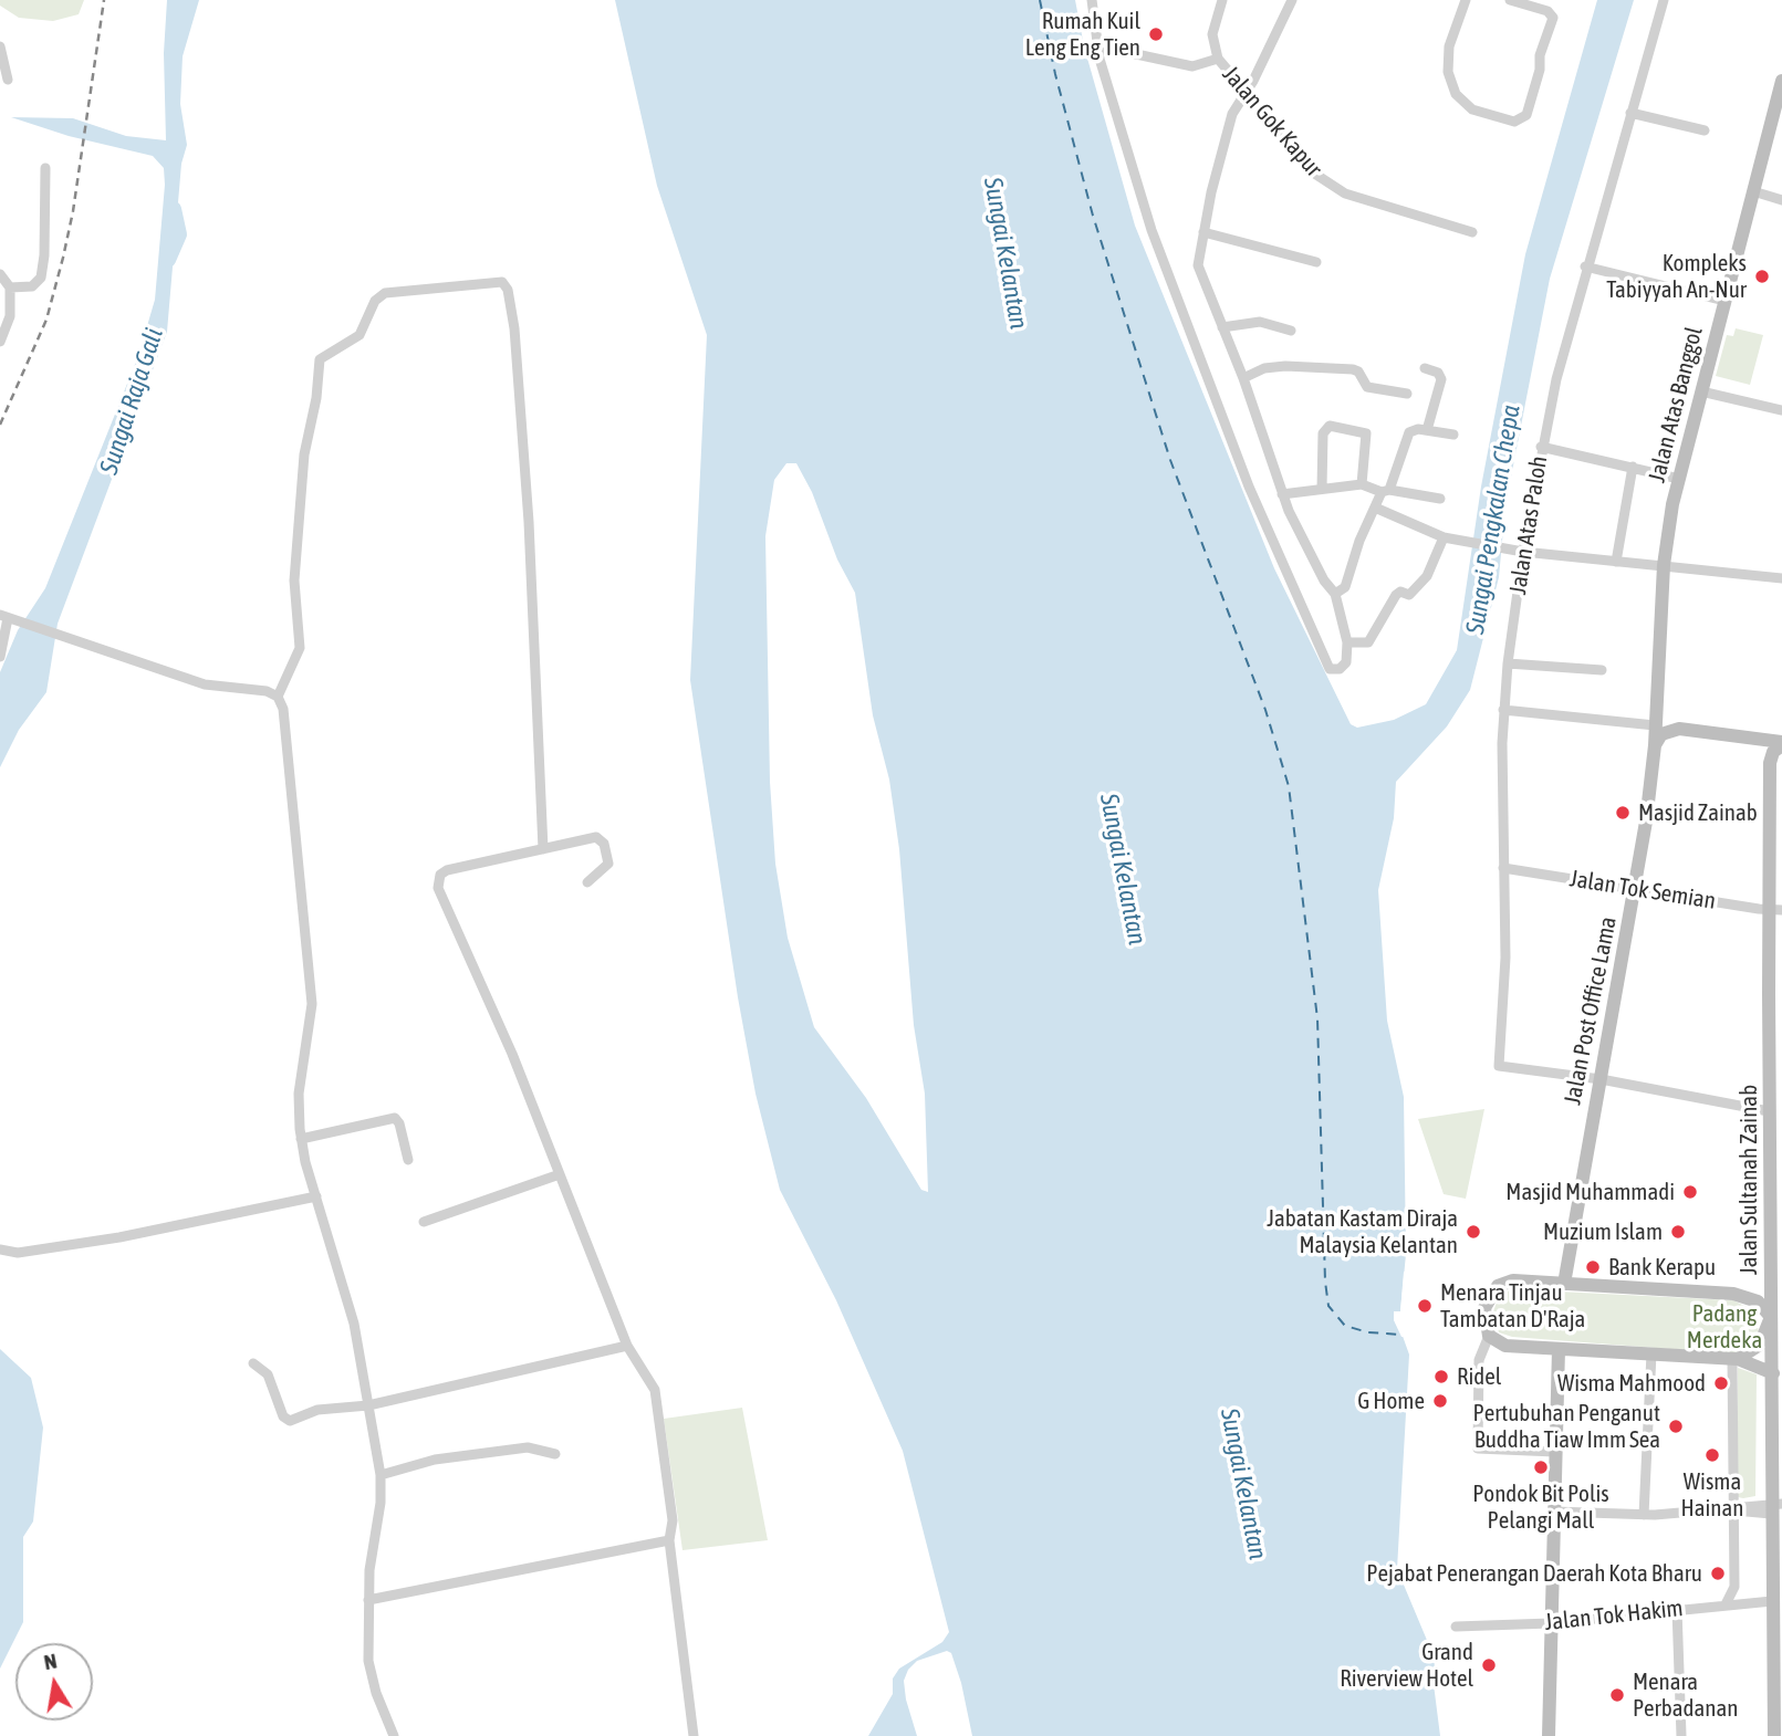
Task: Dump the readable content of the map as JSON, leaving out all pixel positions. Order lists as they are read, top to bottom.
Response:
{
  "streets": {
    "main road": ["Jalan Atas Banggol", "Jalan Post Office Lama", "Jalan Sultanah Zainab"],
    "street": [
      "Jalan Gok Kapur",
      "Jalan Atas Paloh",
      "Jalan Tok Semian",
      "Jalan Tok Hakim"
    ]
  },
  "crossings": [
    ["Jalan Atas Banggol", "Jalan Post Office Lama"],
    ["Jalan Atas Paloh", "Jalan Tok Semian"],
    ["Jalan Atas Paloh", "Jalan Post Office Lama"],
    ["Jalan Tok Semian", "Jalan Post Office Lama"],
    ["Jalan Tok Semian", "Jalan Sultanah Zainab"],
    ["Jalan Sultanah Zainab", "Jalan Tok Hakim"]
  ],
  "water": ["Sungai Kelantan", "Sungai Raja Gali", "Sungai Pengkalan Chepa"],
  "parks": ["Padang Merdeka"],
  "places": [
    "Rumah Kuil Leng Eng Tien",
    "Kompleks Tabiyyah An-Nur",
    "Masjid Zainab",
    "Masjid Muhammadi",
    "Jabatan Kastam Diraja Malaysia Kelantan",
    "Muzium Islam",
    "Bank Kerapu",
    "Menara Tinjau Tambatan D'Raja",
    "Ridel",
    "Wisma Mahmood",
    "G Home",
    "Pertubuhan Penganut Buddha Tiaw Imm Sea",
    "Wisma Hainan",
    "Pondok Bit Polis Pelangi Mall",
    "Pejabat Penerangan Daerah Kota Bharu",
    "Grand Riverview Hotel",
    "Menara Perbadanan"
  ],
  "north": "top"
}
